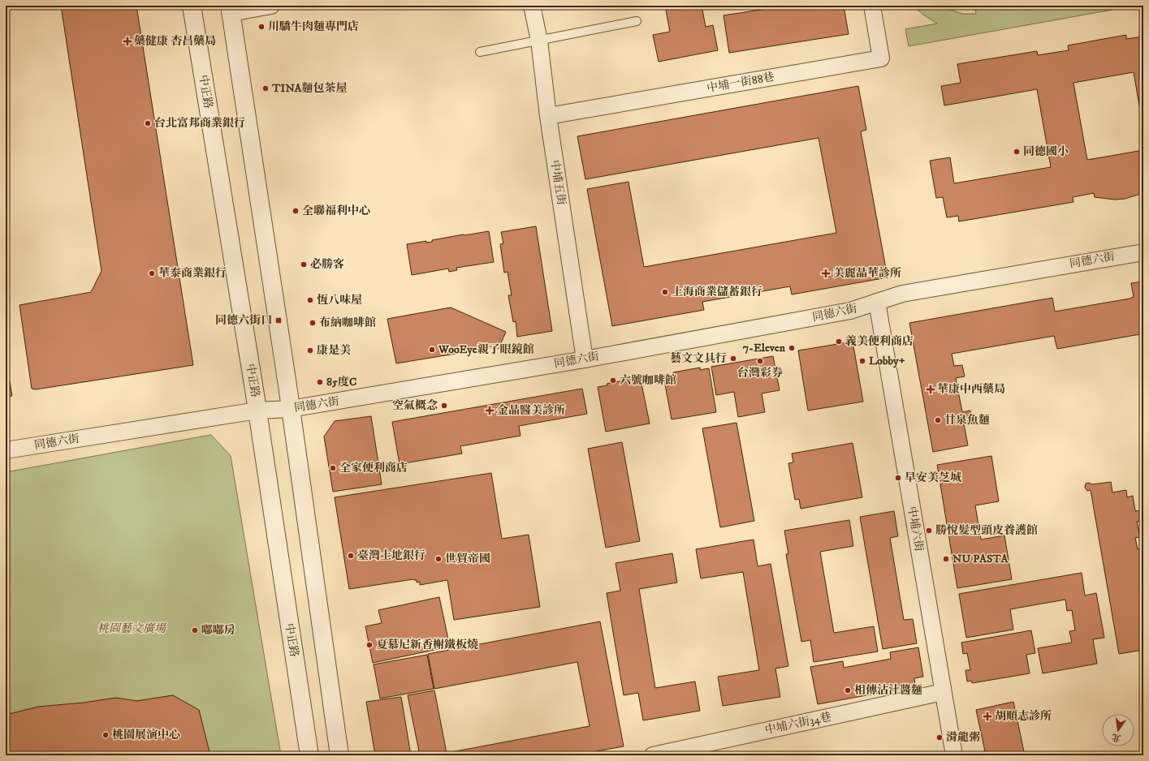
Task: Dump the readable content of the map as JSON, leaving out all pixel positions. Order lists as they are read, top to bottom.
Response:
{
  "streets": {
    "street": [
      "中埔一街88巷",
      "中正路",
      "中埔五街",
      "同德六街",
      "中埔六街",
      "中埔六街34巷"
    ]
  },
  "crossings": [
    ["中埔一街88巷", "中埔五街"],
    ["中正路", "同德六街"],
    ["中埔五街", "同德六街"],
    ["同德六街", "中埔六街"],
    ["中埔六街", "中埔六街34巷"]
  ],
  "parks": ["桃園藝文廣場"],
  "places": {
    "other": [
      "川驕牛肉麵專門店",
      "TINA麵包茶屋",
      "台北富邦商業銀行",
      "同德國小",
      "全聯福利中心",
      "必勝客",
      "華泰商業銀行",
      "上海商業儲蓄銀行",
      "恆八味屋",
      "布納咖啡館",
      "義美便利商店",
      "7-Eleven",
      "WooEye親子眼鏡館",
      "康是美",
      "藝文文具行",
      "台灣彩券",
      "Lobby+",
      "六號咖啡館",
      "85度C",
      "空氣概念",
      "甘泉魚麵",
      "全家便利商店",
      "早安美芝城",
      "勝悅髮型頭皮養護館",
      "臺灣土地銀行",
      "世貿帝國",
      "NU PASTA",
      "嘟嘟房",
      "夏慕尼新香榭鐵板燒",
      "相傳沾汁醬麵",
      "桃園展演中心",
      "滑龍粥"
    ],
    "health": [
      "藥健康 杏昌藥局",
      "美麗晶華診所",
      "華康中西藥局",
      "金晶醫美診所",
      "胡順志診所"
    ],
    "transit": ["同德六街口"]
  },
  "north": "bottom"
}
